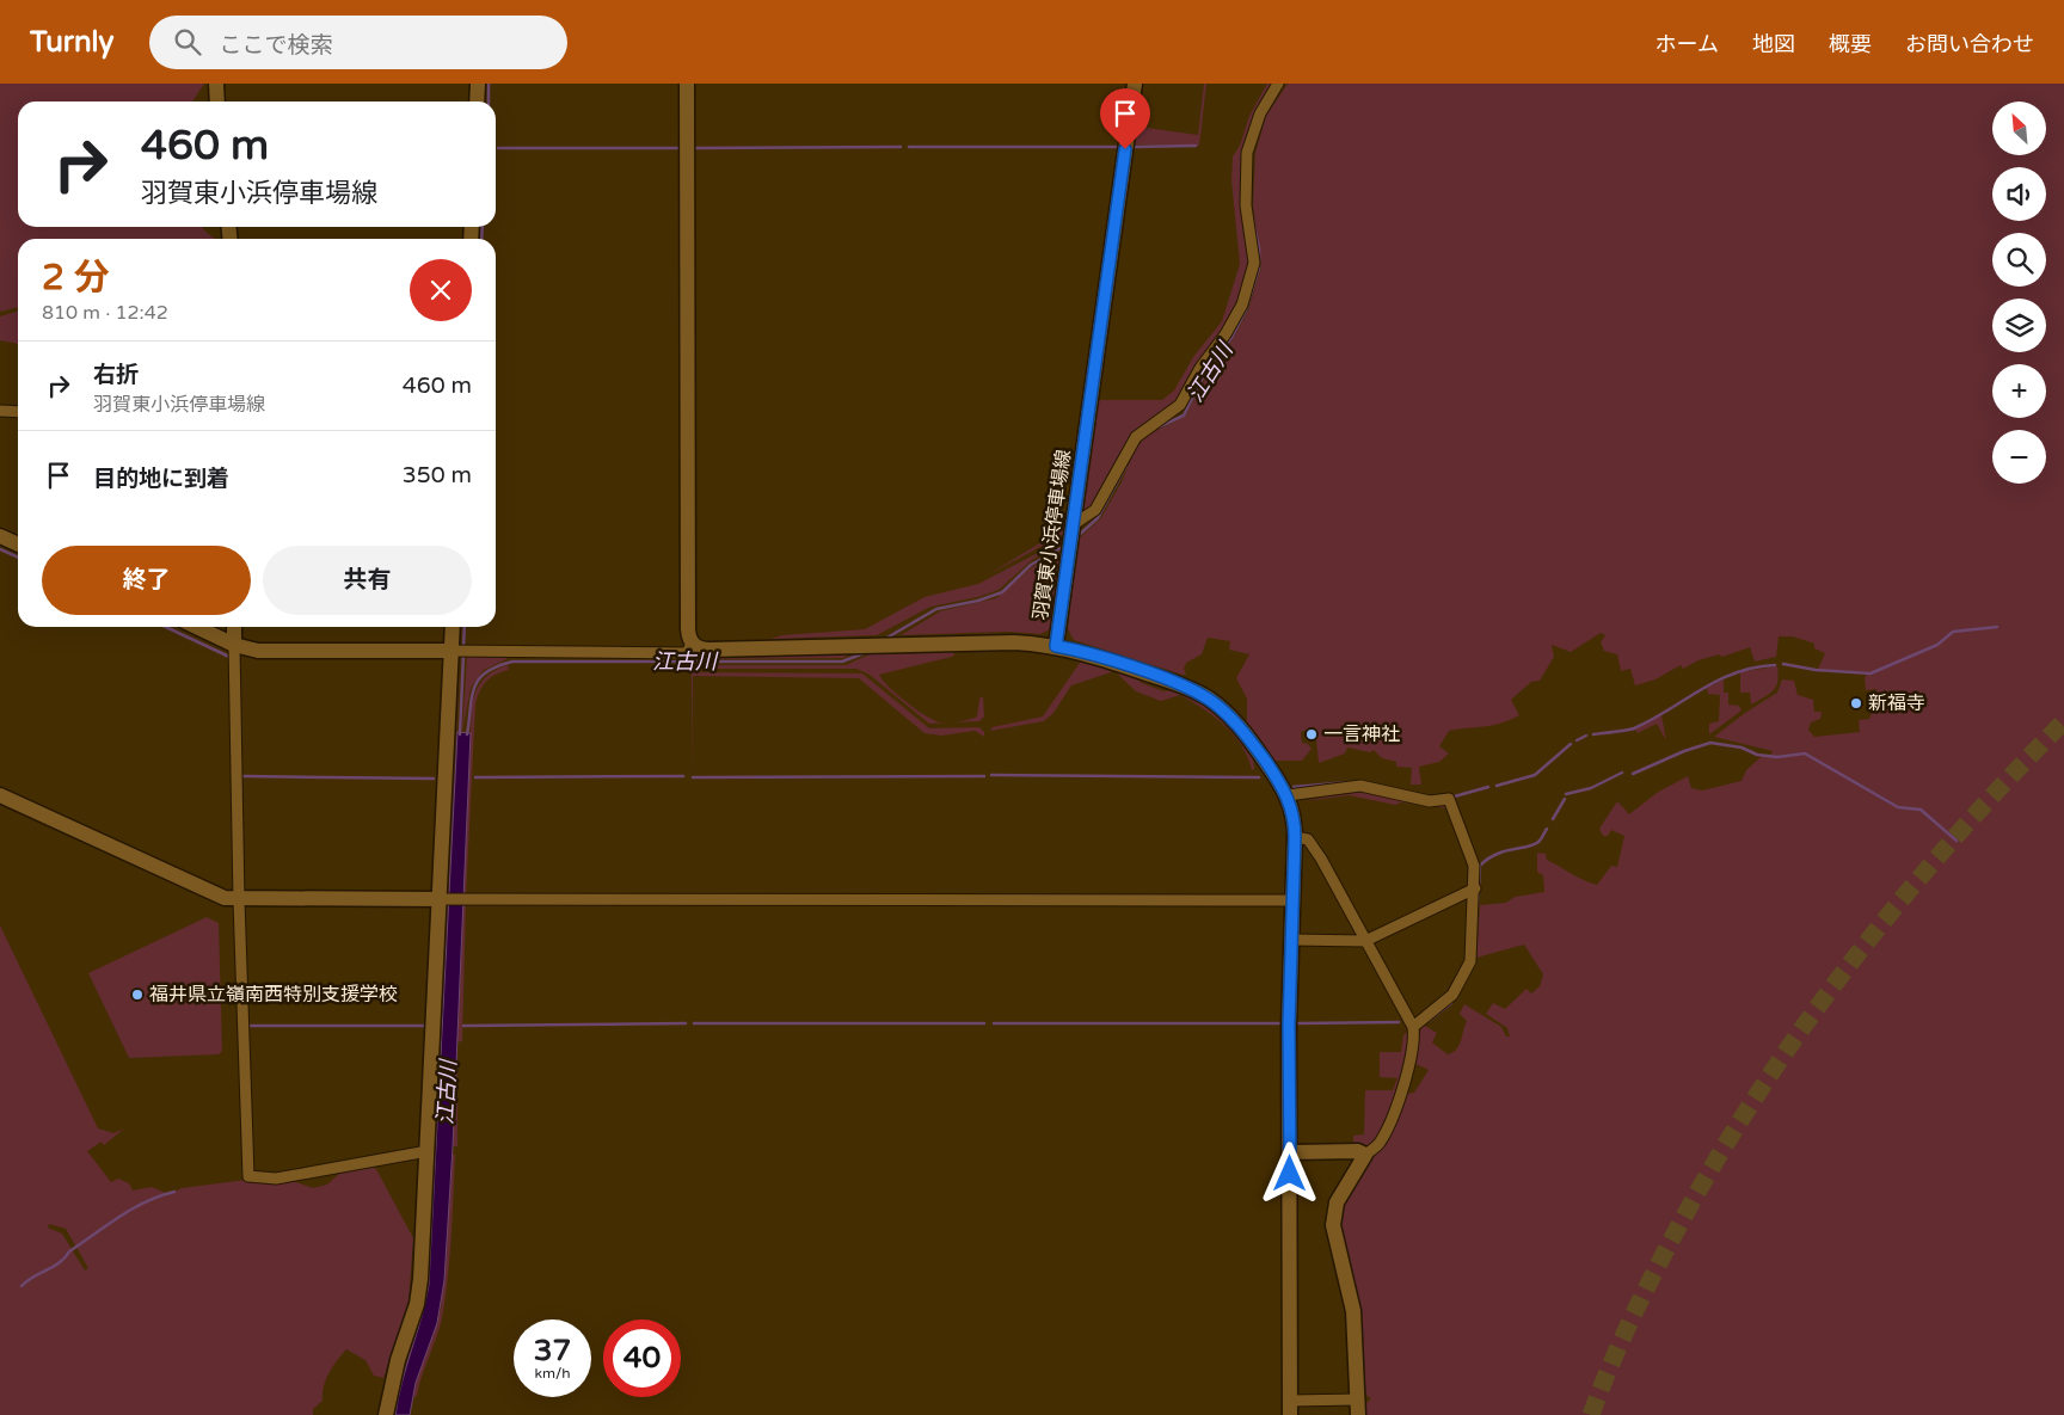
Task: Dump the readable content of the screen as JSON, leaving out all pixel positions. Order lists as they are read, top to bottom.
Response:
{
  "streets": {
    "street": ["羽賀東小浜停車場線"]
  },
  "water": ["江古川"],
  "places": ["新福寺", "一言神社", "福井県立嶺南西特別支援学校"],
  "north": "top left",
  "page": {
    "header": "Turnly",
    "search": "ここで検索",
    "nav": [
      "ホーム",
      "地図",
      "概要",
      "お問い合わせ"
    ],
    "map_buttons": ["+", "−"],
    "turn": ["460 m", "羽賀東小浜停車場線"],
    "heading": ["2 分", "810 m · 12:42"],
    "list": [
      {
        "name": "右折",
        "note": "羽賀東小浜停車場線",
        "value": "460 m"
      },
      {
        "name": "目的地に到着",
        "value": "350 m"
      }
    ],
    "buttons": ["終了", "共有"],
    "speed": "37 km/h",
    "limit": "40"
  }
}
